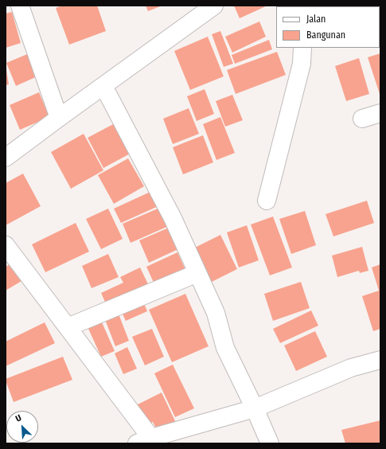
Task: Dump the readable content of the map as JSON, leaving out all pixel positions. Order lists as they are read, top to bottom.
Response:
{
  "legend": ["Jalan", "Bangunan"],
  "north": "top left"
}
